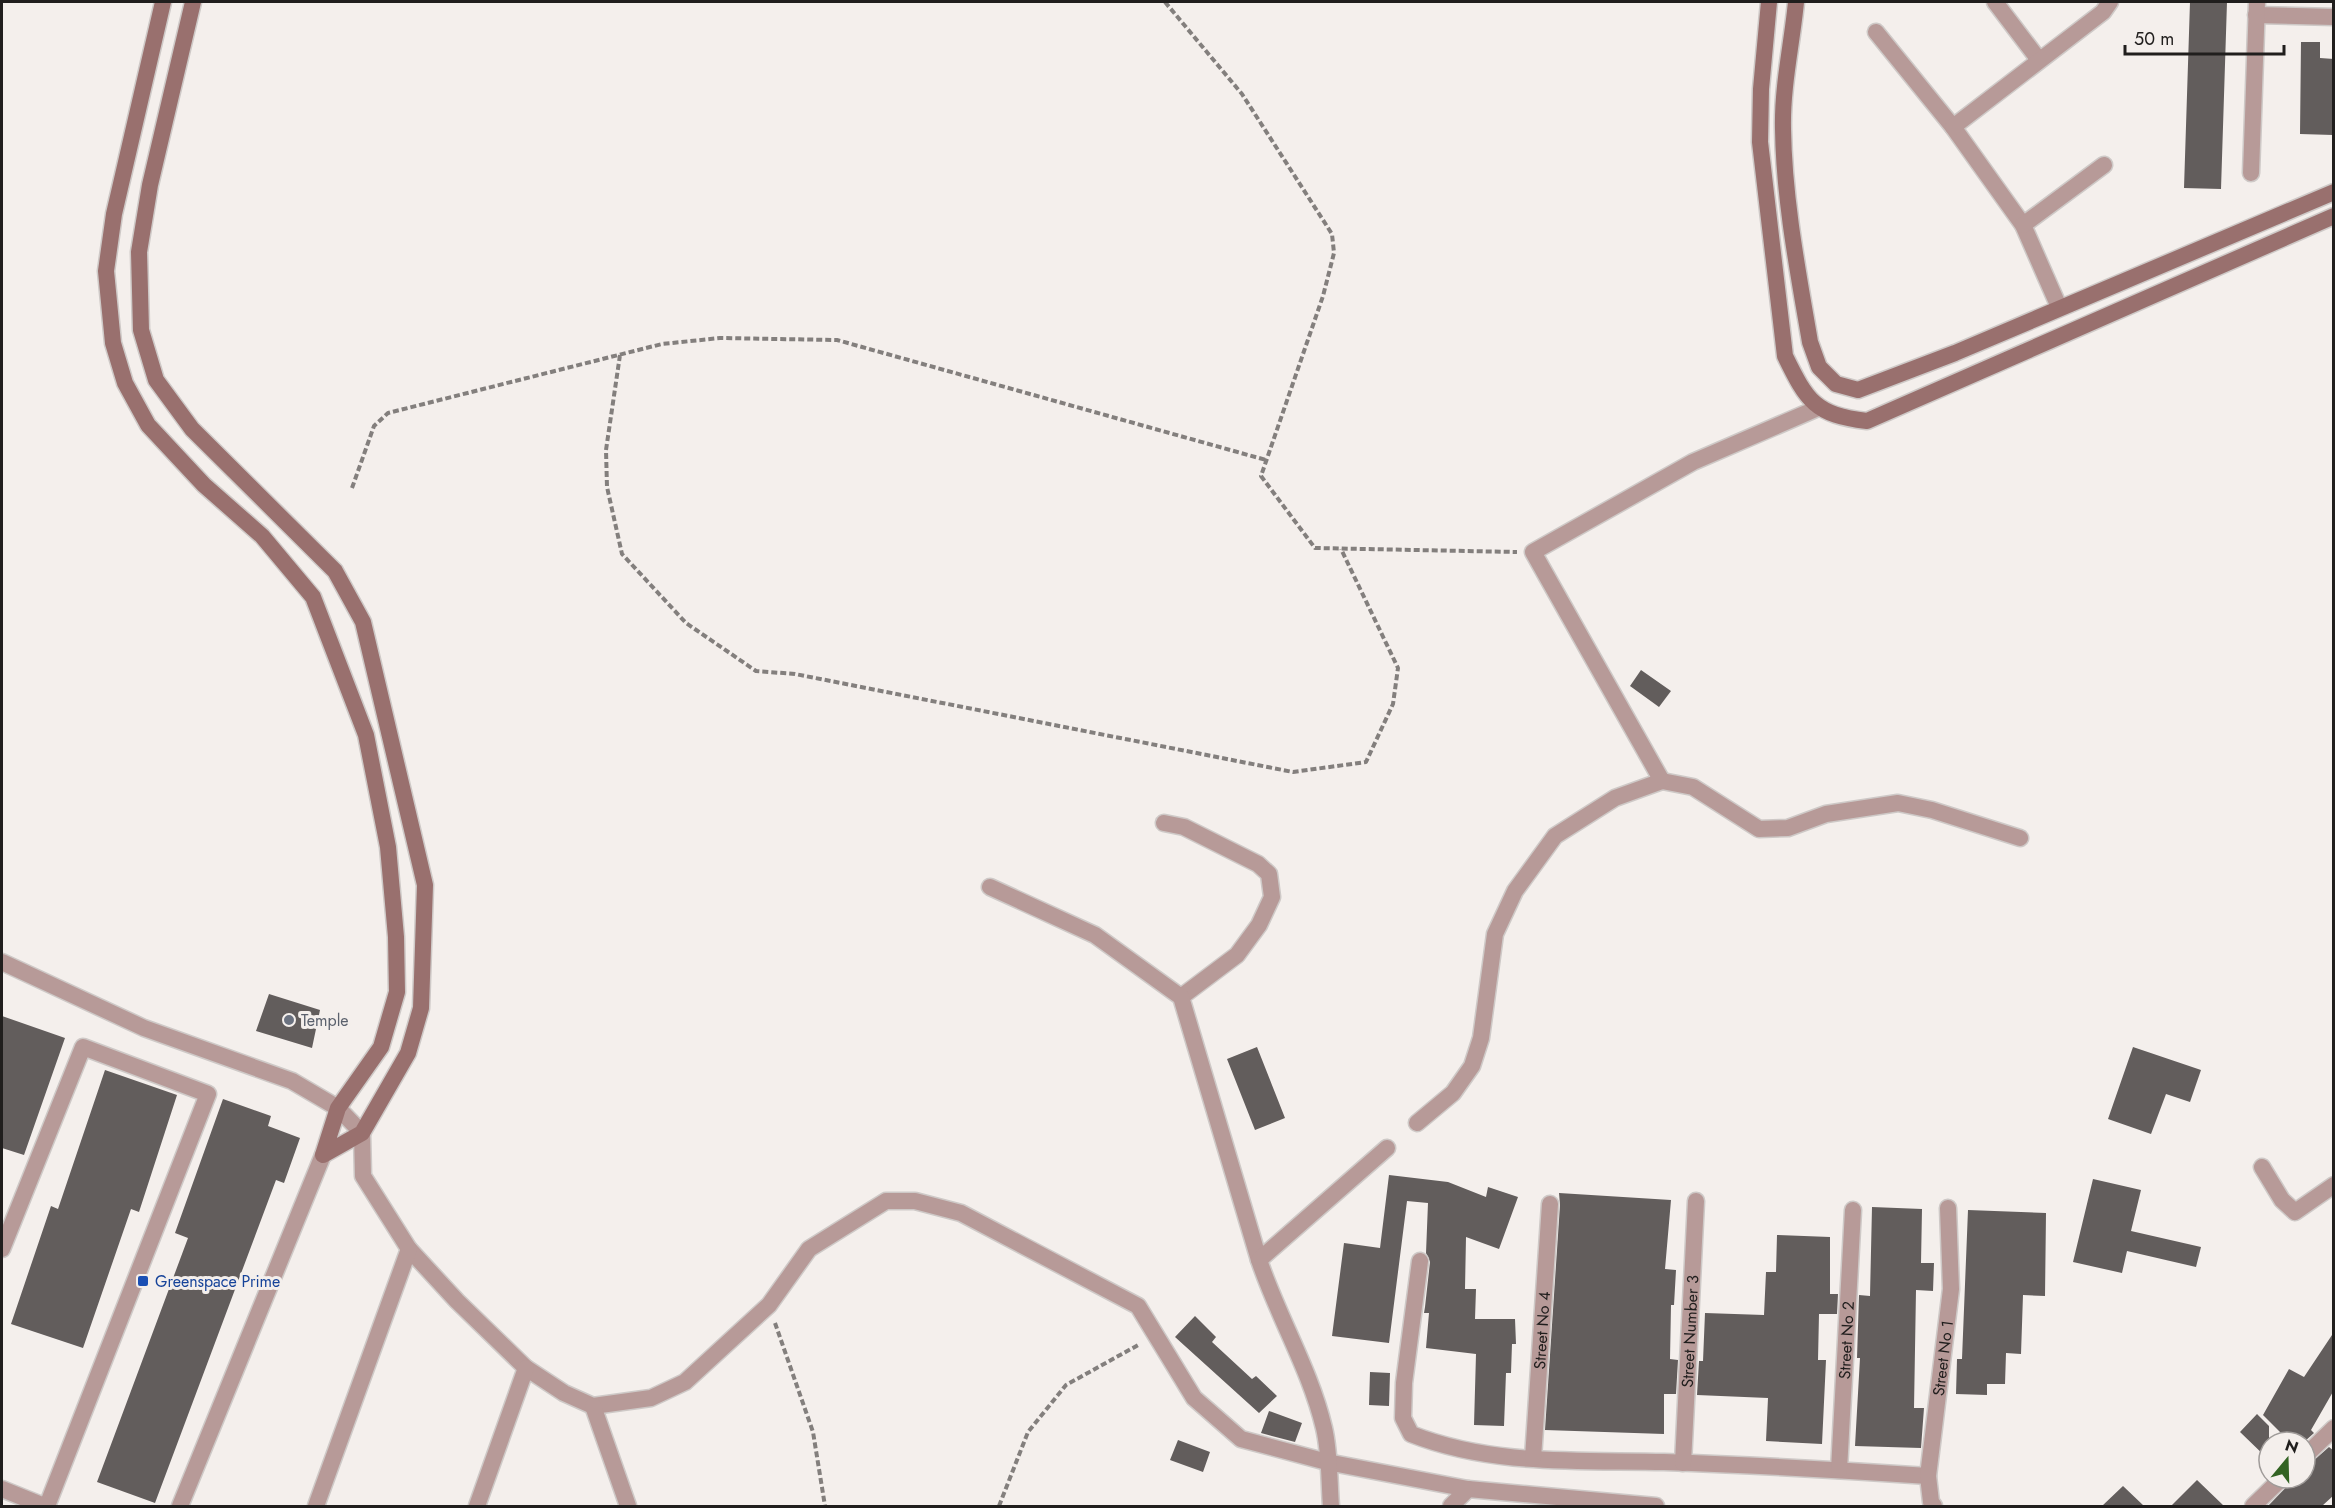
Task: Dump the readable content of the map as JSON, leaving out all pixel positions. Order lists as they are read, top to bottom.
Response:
{
  "streets": {
    "street": [
      "Street No 4",
      "Street Number 3",
      "Street No 2",
      "Street No 1"
    ]
  },
  "places": {
    "other": ["Temple"],
    "transit": ["Greenspace Prime"]
  },
  "scale_bar": "50 m",
  "north": "top"
}
